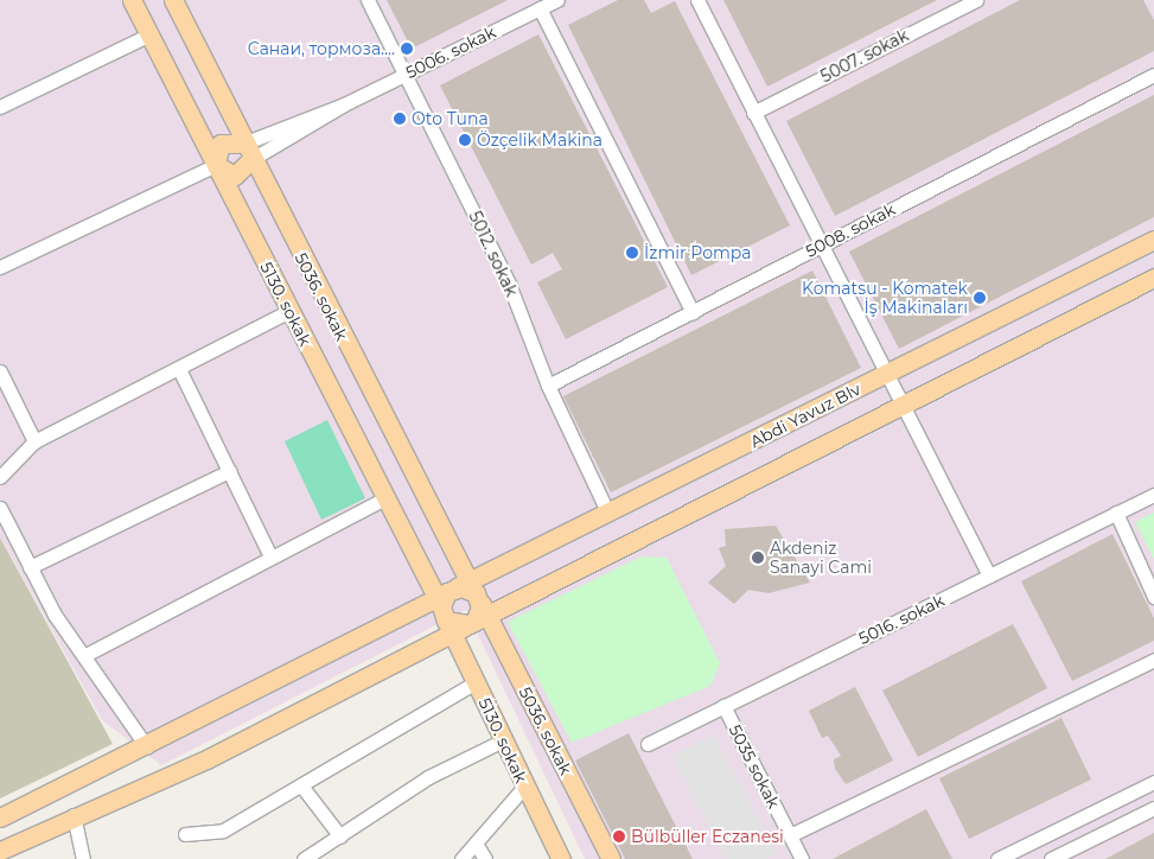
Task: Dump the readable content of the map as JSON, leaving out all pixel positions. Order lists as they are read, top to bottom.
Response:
{
  "streets": {
    "main road": ["5036. sokak", "5130. sokak", "Abdi Yavuz Blv"],
    "street": [
      "5006. sokak",
      "5007. sokak",
      "5008. sokak",
      "5012. sokak",
      "5016. sokak",
      "5035 sokak"
    ]
  },
  "crossings": [
    ["5006. sokak", "5012. sokak"],
    ["5008. sokak", "5012. sokak"],
    ["5012. sokak", "Abdi Yavuz Blv"],
    ["5036. sokak", "5130. sokak"],
    ["5036. sokak", "Abdi Yavuz Blv"],
    ["5130. sokak", "Abdi Yavuz Blv"],
    ["5016. sokak", "5035 sokak"]
  ],
  "places": [
    "Санаи, тормоза....",
    "Oto Tuna",
    "Özçelik Makina",
    "İzmir Pompa",
    "Komatsu - Komatek İş Makinaları",
    "Akdeniz Sanayi Cami",
    "Bülbüller Eczanesi"
  ]
}
